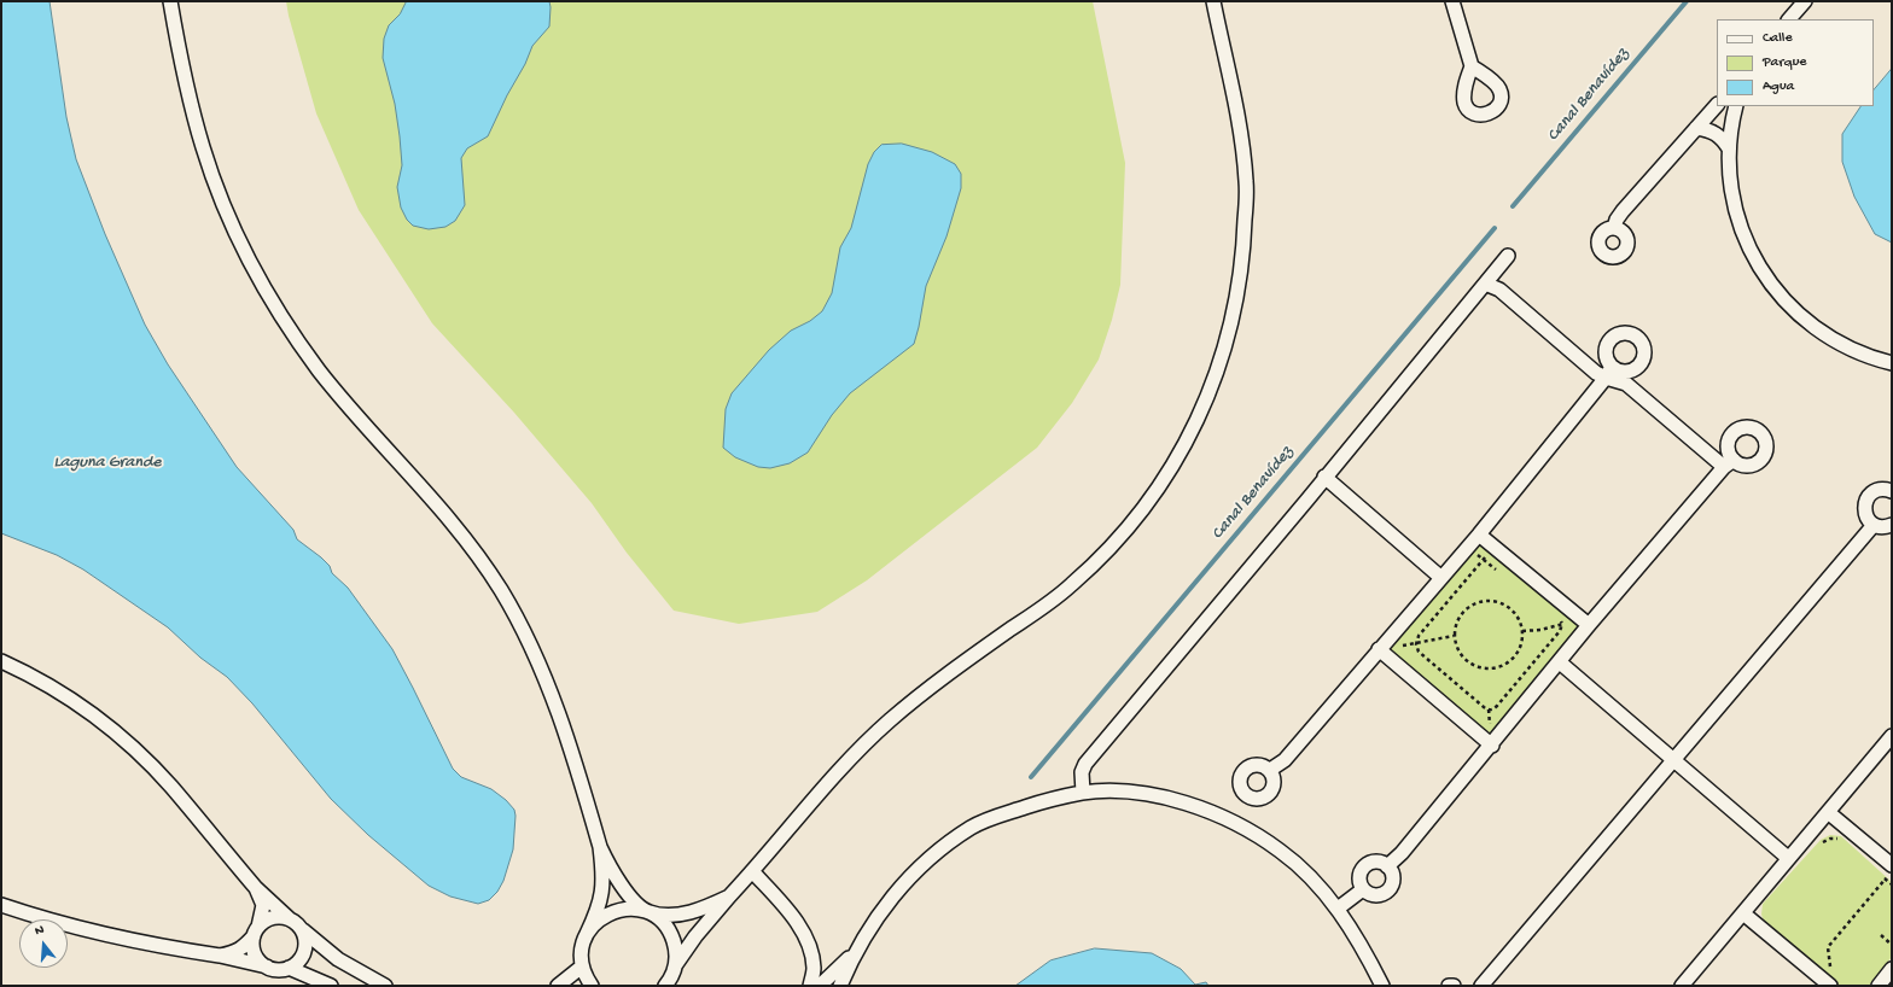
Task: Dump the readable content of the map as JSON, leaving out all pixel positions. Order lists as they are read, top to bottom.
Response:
{
  "water": ["Canal Benavídez", "Laguna Grande"],
  "legend": ["Calle", "Parque", "Agua"],
  "north": "top"
}
